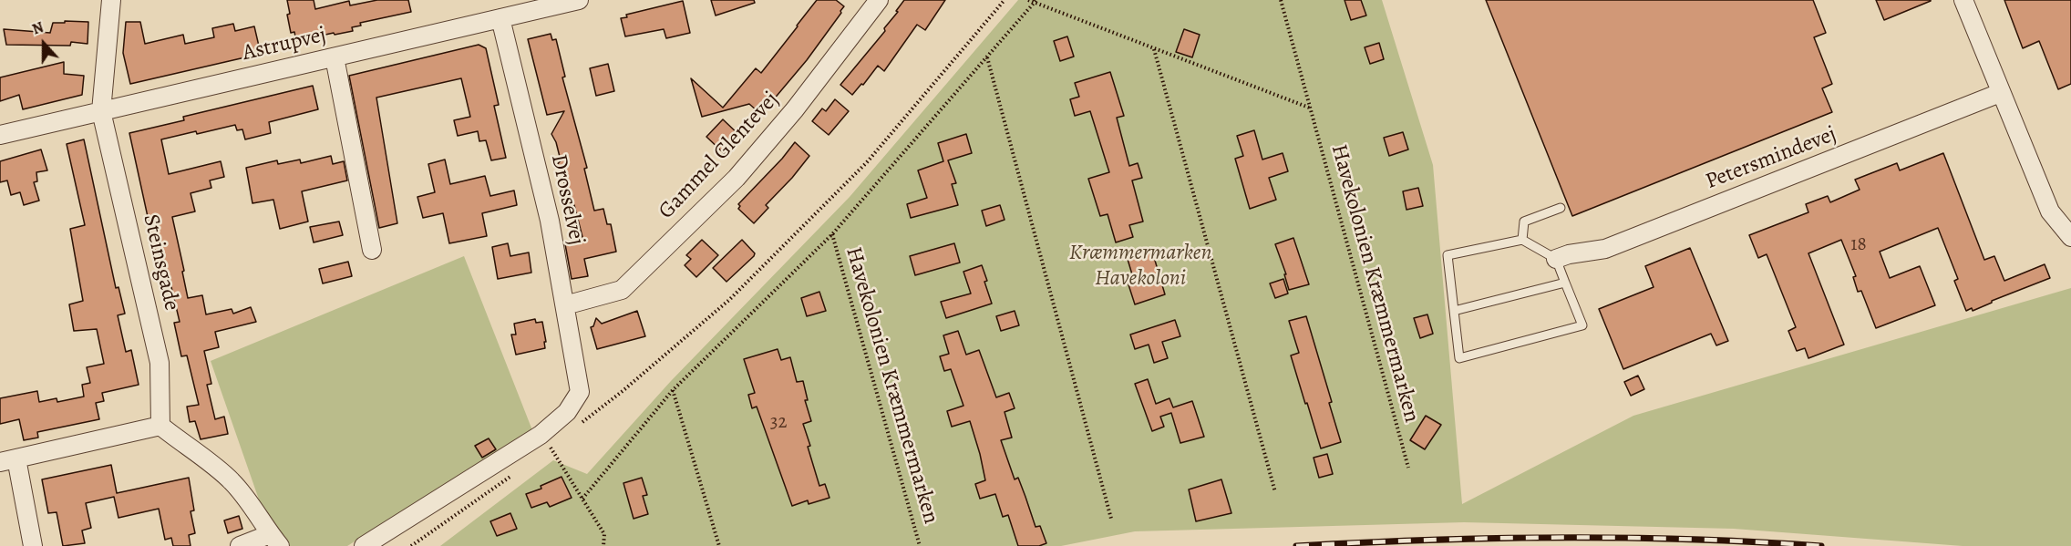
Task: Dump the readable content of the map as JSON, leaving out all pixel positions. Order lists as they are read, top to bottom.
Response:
{
  "streets": {
    "street": [
      "Astrupvej",
      "Gammel Glentevej",
      "Petersmindevej",
      "Drosselvej",
      "Steinsgade"
    ],
    "path": ["Havekolonien Kræmmermarken"]
  },
  "crossings": [
    ["Astrupvej", "Drosselvej"],
    ["Astrupvej", "Steinsgade"],
    ["Gammel Glentevej", "Drosselvej"]
  ],
  "parks": ["Kræmmermarken Havekoloni"],
  "house_numbers": ["18", "32"],
  "north": "top"
}
